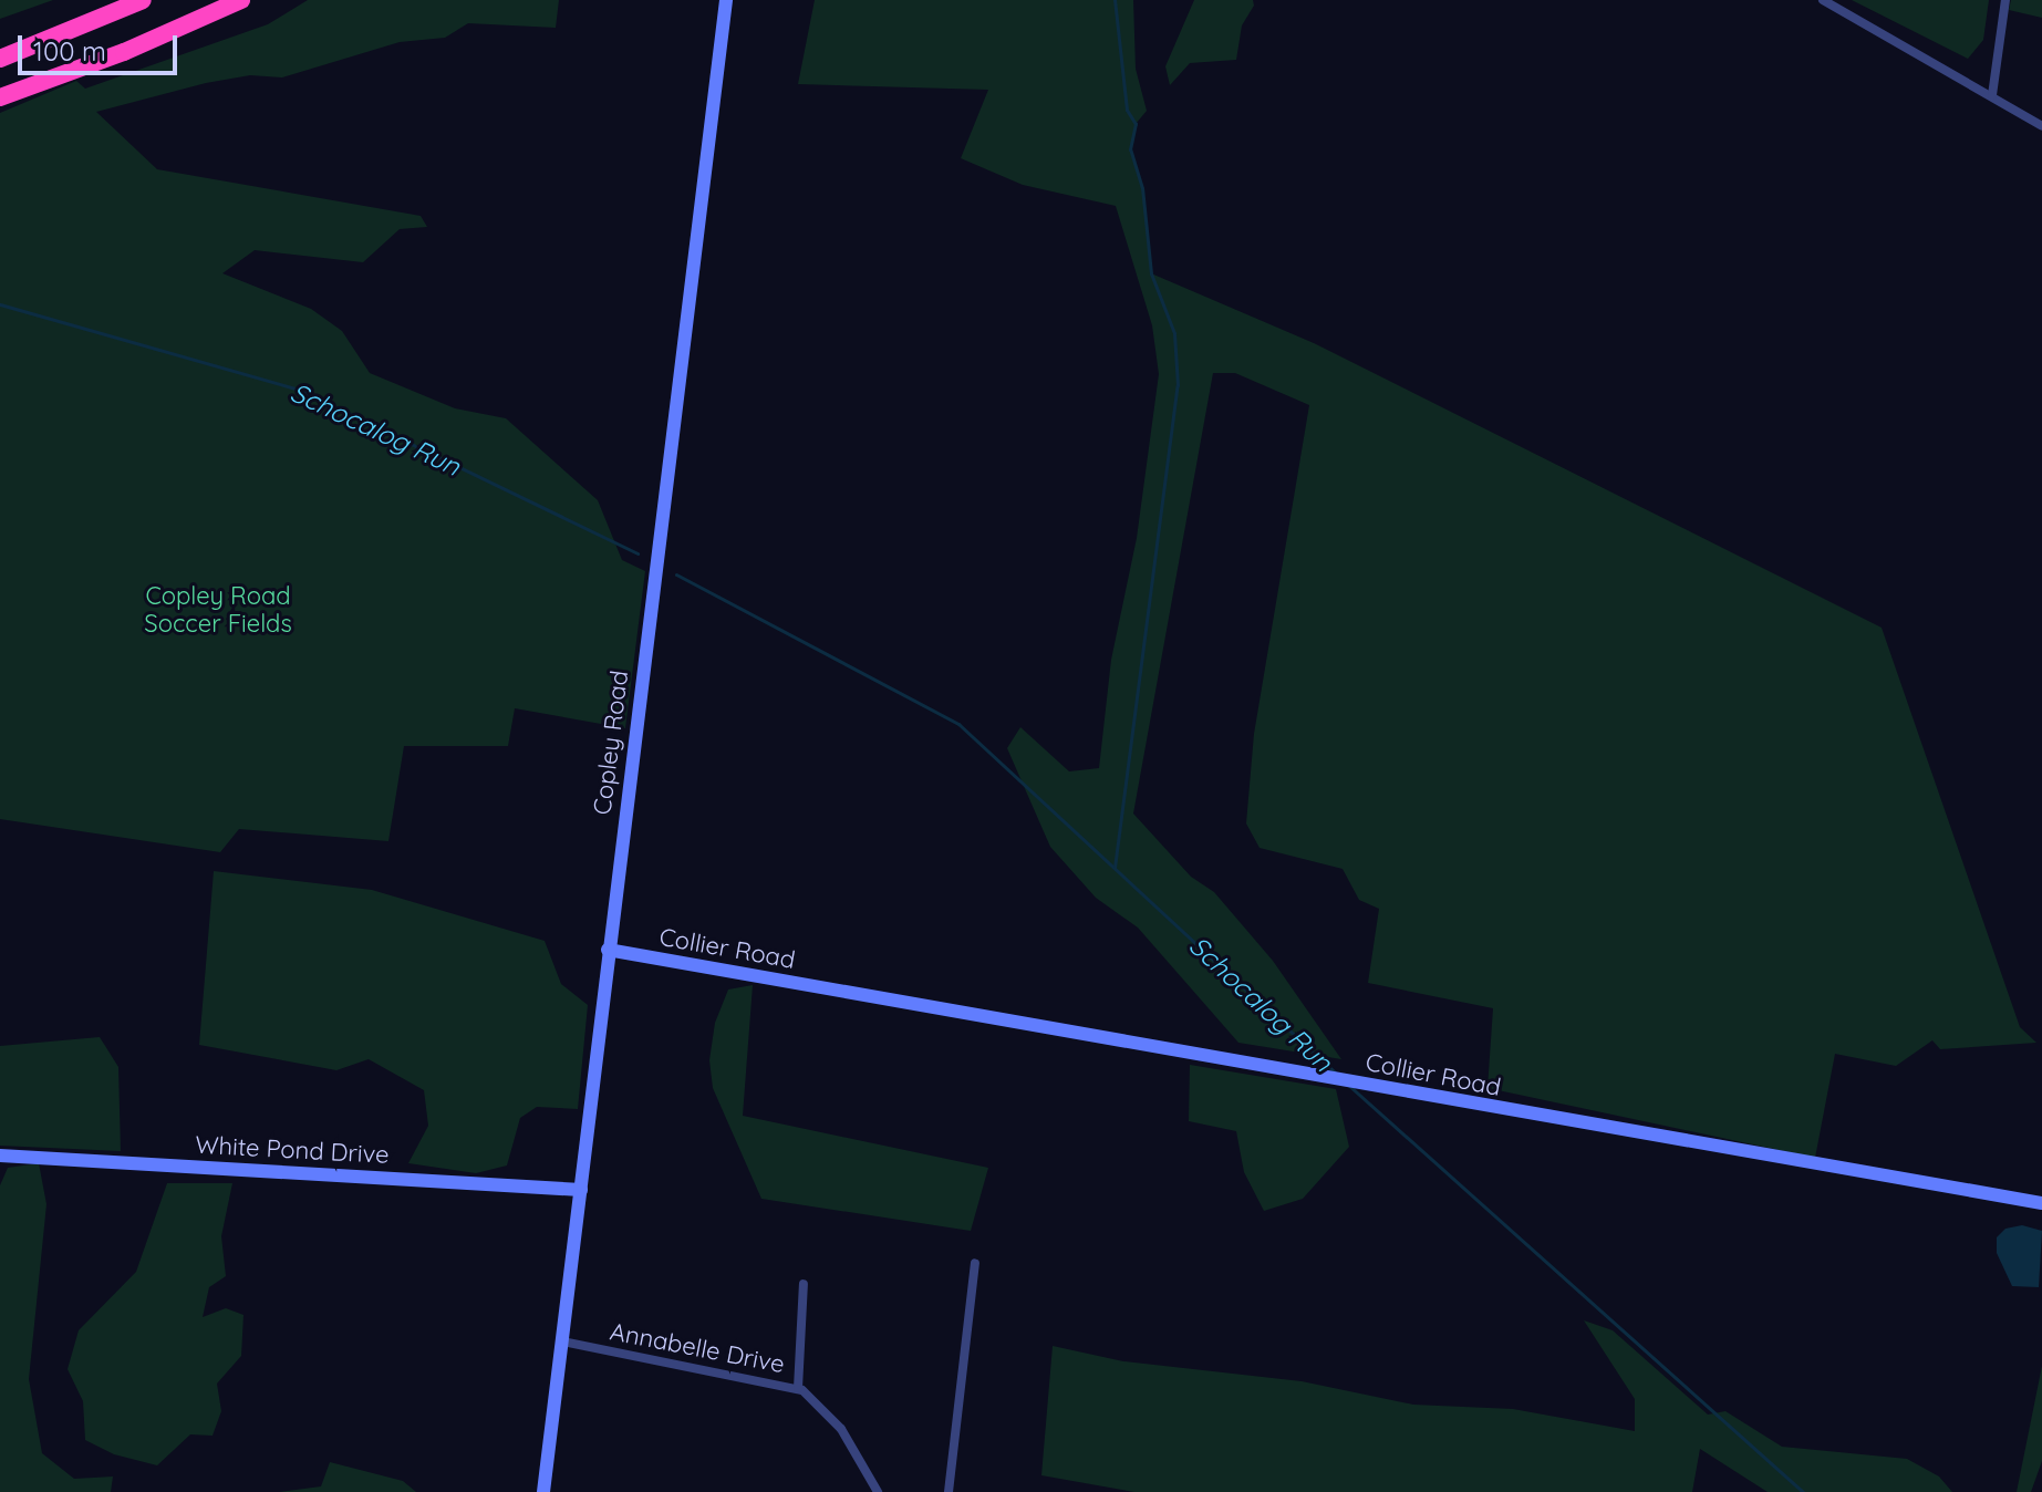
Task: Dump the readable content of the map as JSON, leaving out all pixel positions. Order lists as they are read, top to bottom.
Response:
{
  "streets": {
    "street": [
      "Copley Road",
      "Collier Road",
      "White Pond Drive",
      "Annabelle Drive"
    ]
  },
  "crossings": [
    ["Copley Road", "Collier Road"],
    ["Copley Road", "White Pond Drive"],
    ["Copley Road", "Annabelle Drive"]
  ],
  "water": ["Schocalog Run"],
  "parks": ["Copley Road Soccer Fields"],
  "scale_bar": "100 m"
}
